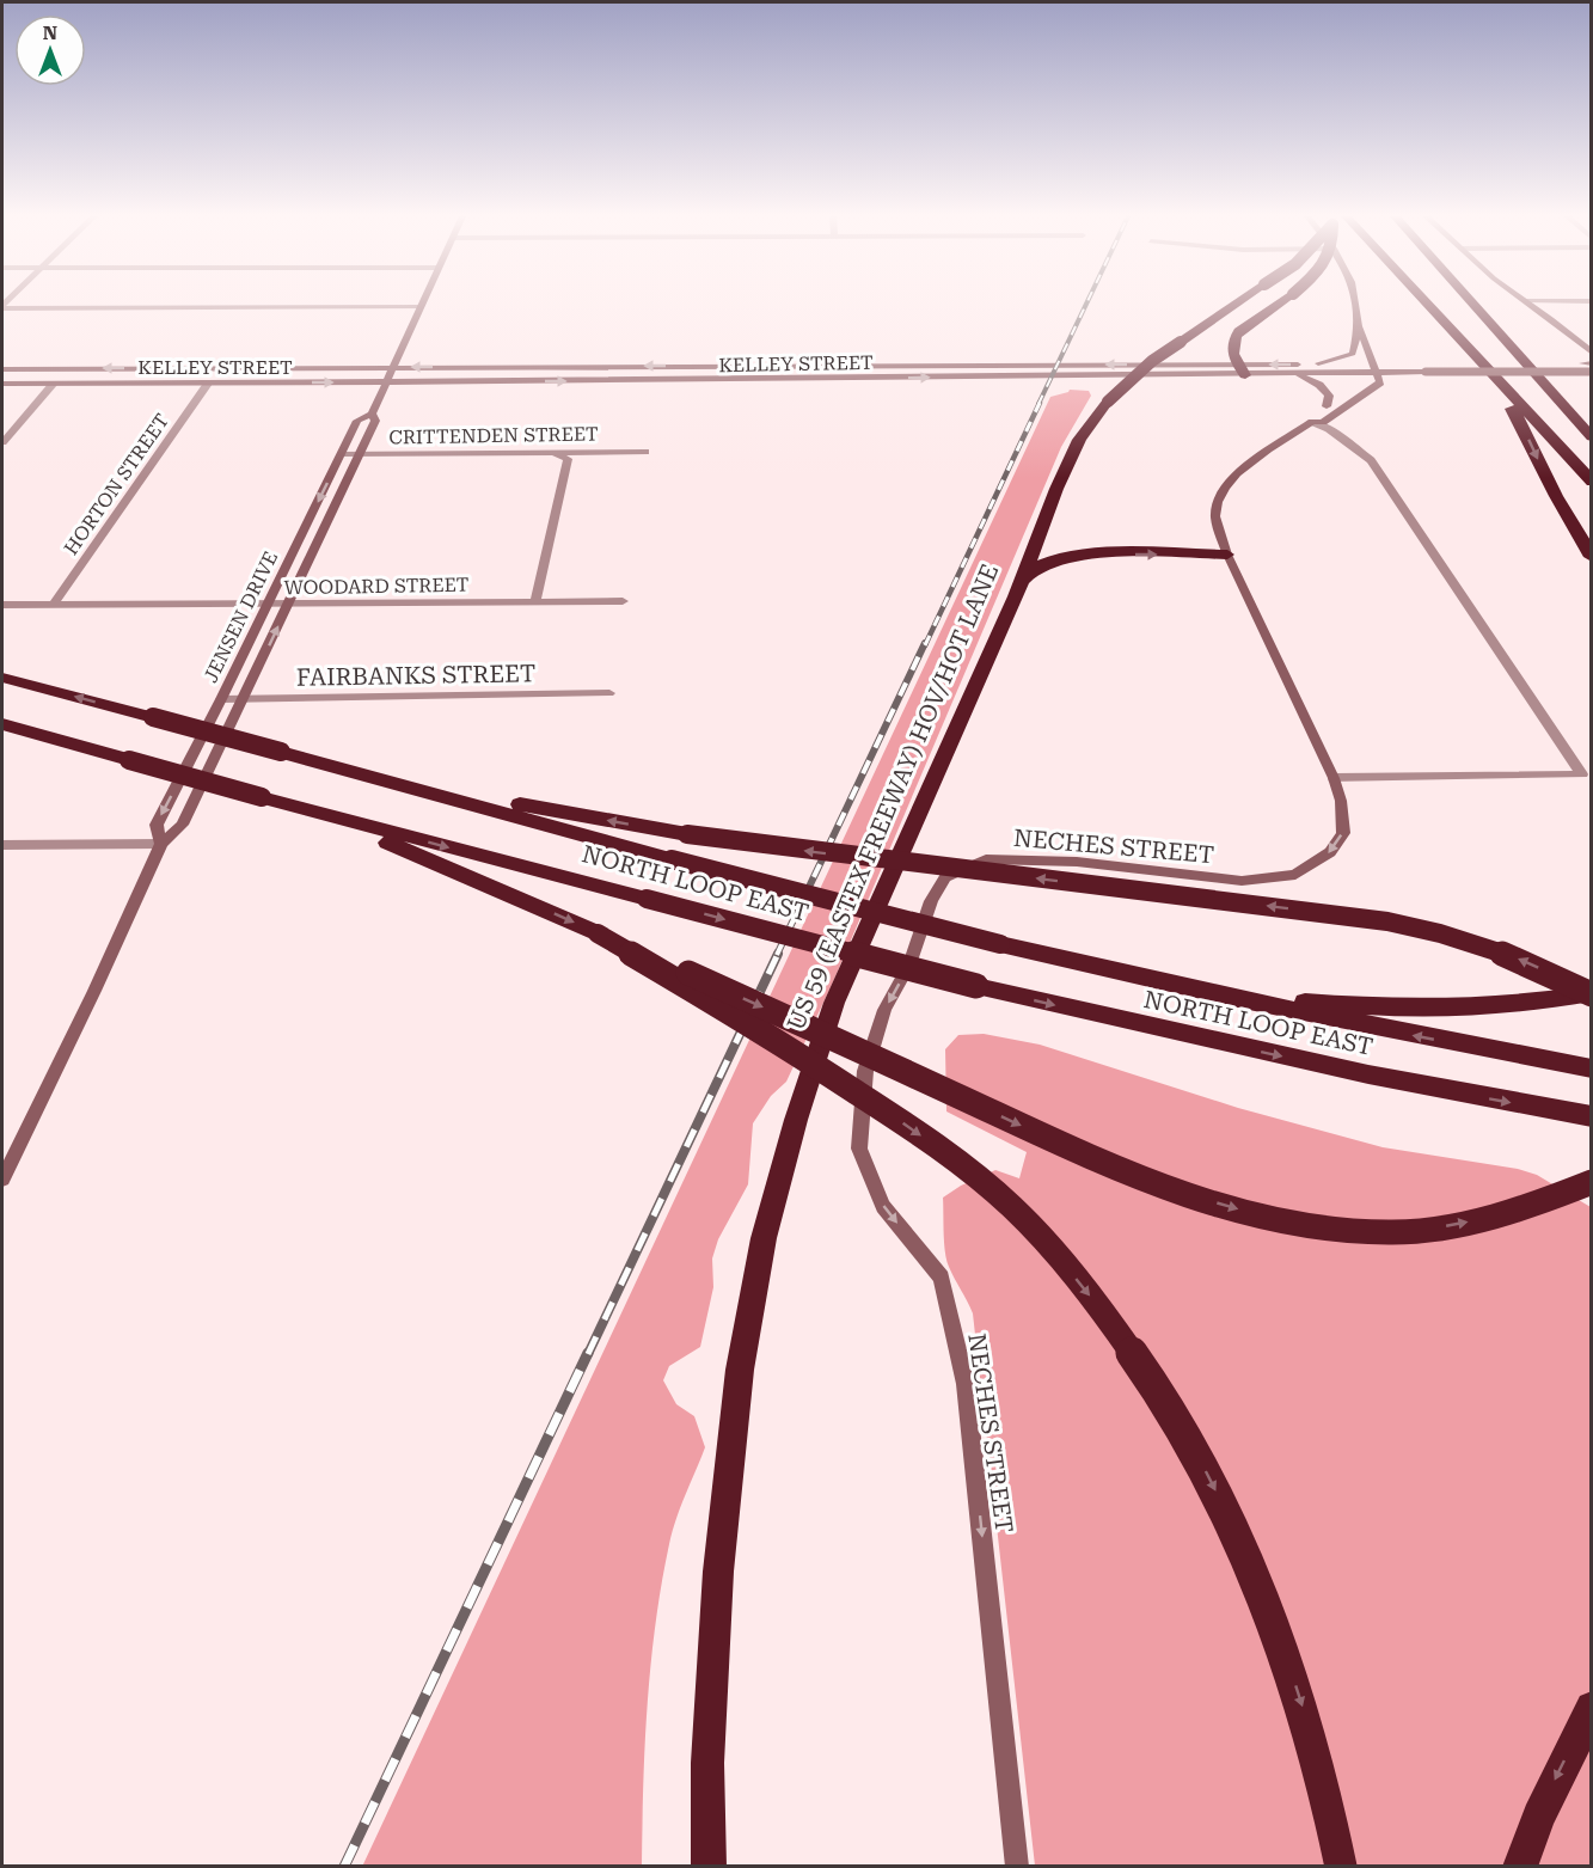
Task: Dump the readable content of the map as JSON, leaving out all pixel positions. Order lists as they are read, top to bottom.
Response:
{
  "streets": {
    "highway": ["US 59 (EASTEX FREEWAY) HOV/HOT LANE", "NORTH LOOP EAST"],
    "main road": ["KELLEY STREET", "JENSEN DRIVE", "NECHES STREET"],
    "street": [
      "CRITTENDEN STREET",
      "HORTON STREET",
      "WOODARD STREET",
      "FAIRBANKS STREET"
    ]
  },
  "crossings": [
    ["KELLEY STREET", "HORTON STREET"],
    ["KELLEY STREET", "JENSEN DRIVE"],
    ["KELLEY STREET", "NECHES STREET"],
    ["CRITTENDEN STREET", "JENSEN DRIVE"],
    ["HORTON STREET", "WOODARD STREET"],
    ["WOODARD STREET", "JENSEN DRIVE"],
    ["JENSEN DRIVE", "FAIRBANKS STREET"]
  ],
  "north": "top"
}
